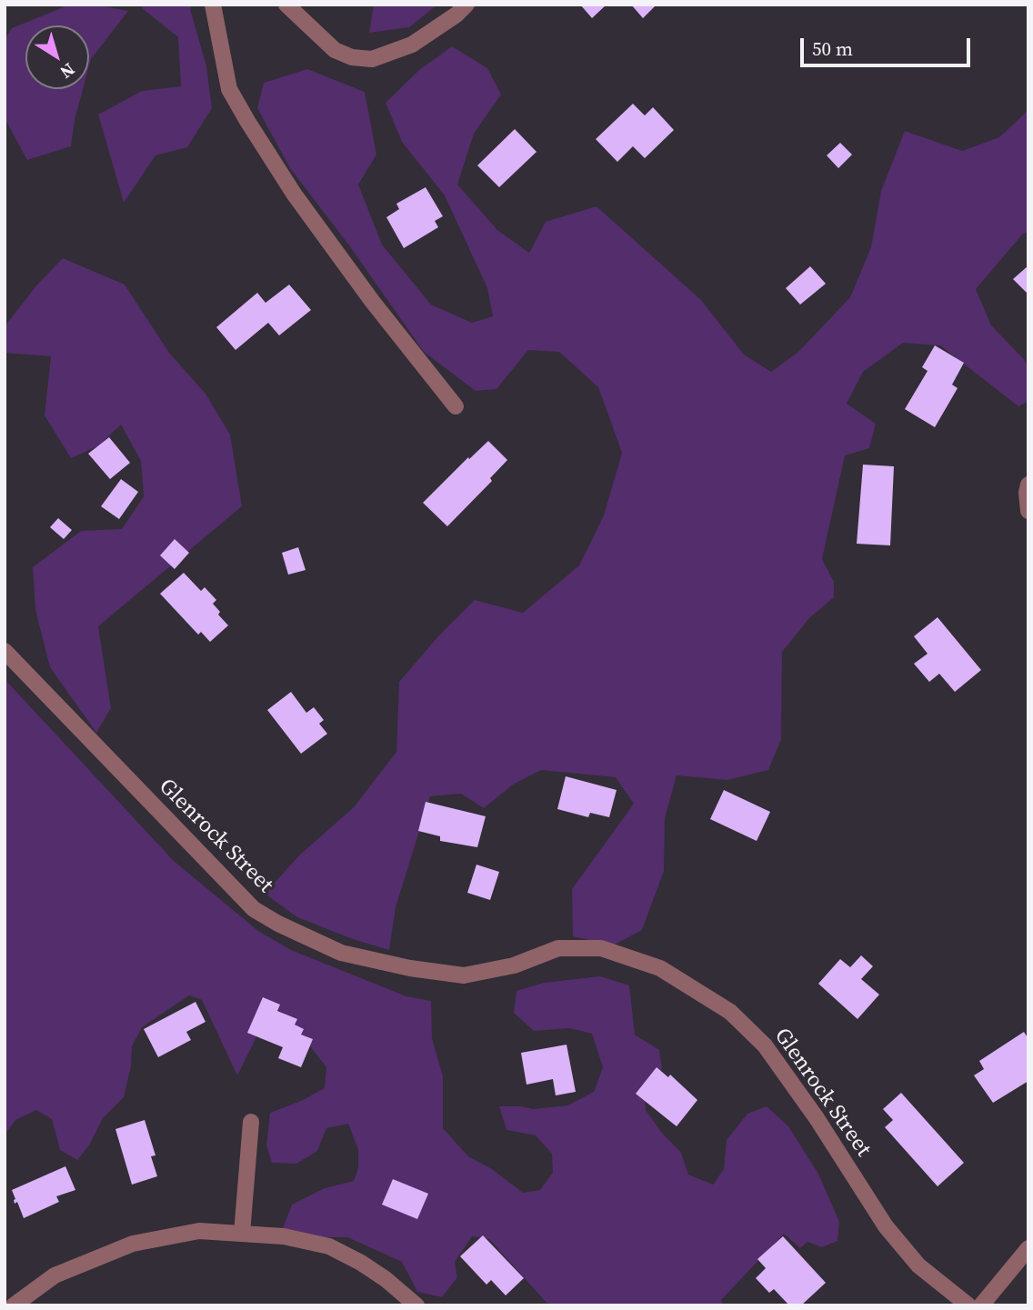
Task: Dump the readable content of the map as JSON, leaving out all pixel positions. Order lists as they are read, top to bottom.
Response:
{
  "streets": {
    "street": ["Glenrock Street"]
  },
  "scale_bar": "50 m",
  "north": "bottom right"
}
